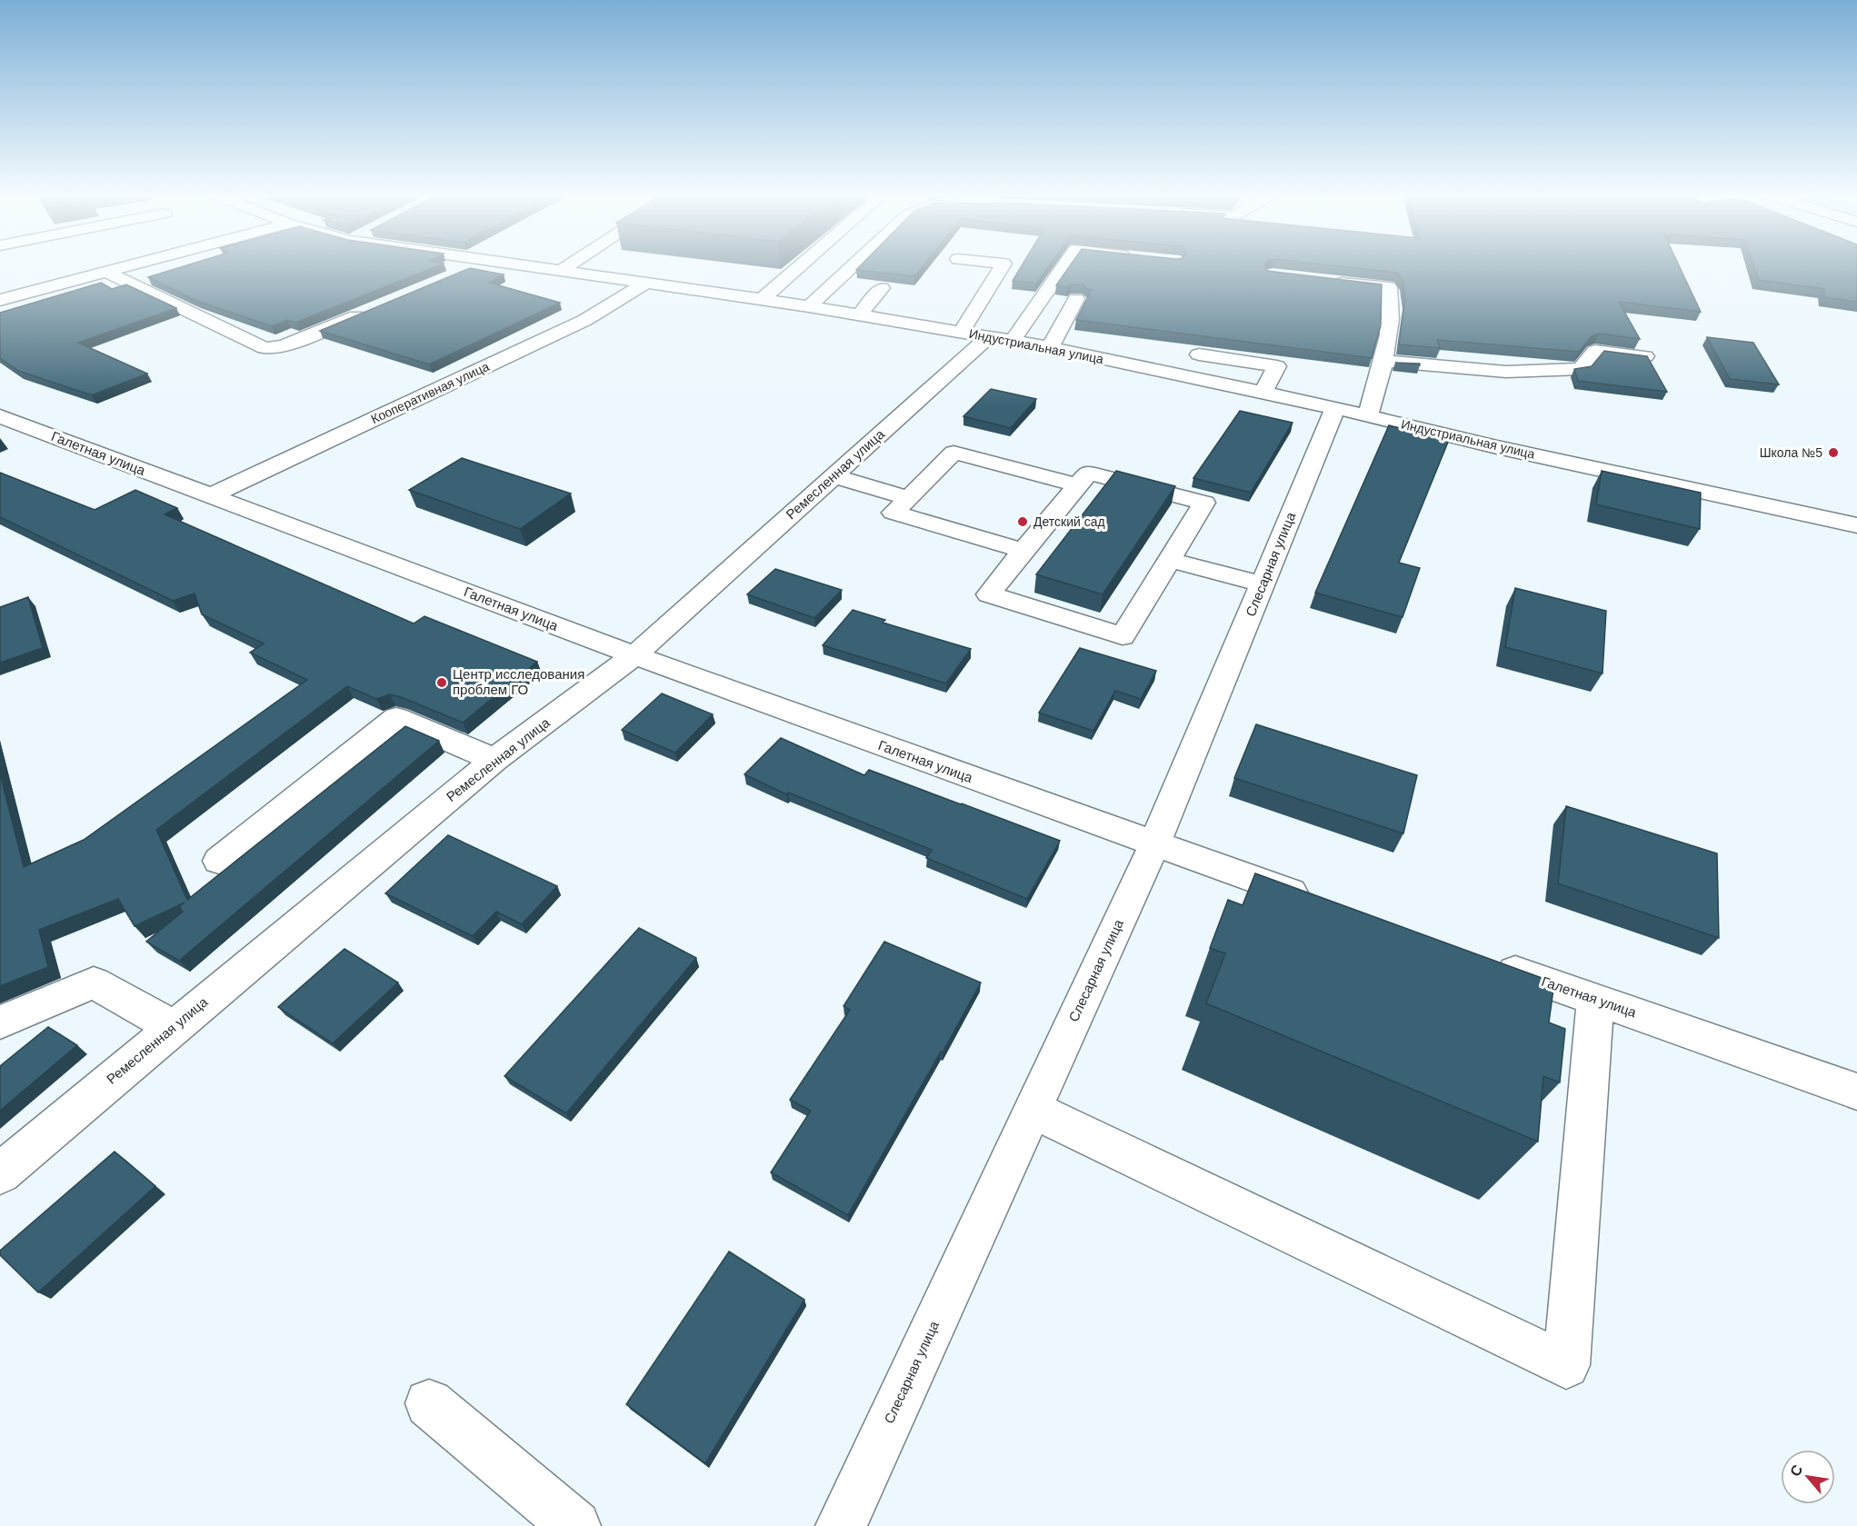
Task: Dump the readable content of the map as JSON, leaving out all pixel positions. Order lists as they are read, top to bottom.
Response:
{
  "streets": {
    "street": [
      "Индустриальная улица",
      "Кооперативная улица",
      "Галетная улица",
      "Ремесленная улица",
      "Слесарная улица"
    ]
  },
  "crossings": [
    ["Индустриальная улица", "Кооперативная улица"],
    ["Индустриальная улица", "Ремесленная улица"],
    ["Индустриальная улица", "Слесарная улица"],
    ["Кооперативная улица", "Галетная улица"],
    ["Галетная улица", "Ремесленная улица"],
    ["Галетная улица", "Слесарная улица"]
  ],
  "places": ["Школа №5", "Детский сад", "Центр исследования проблем ГО"],
  "north": "top left"
}
